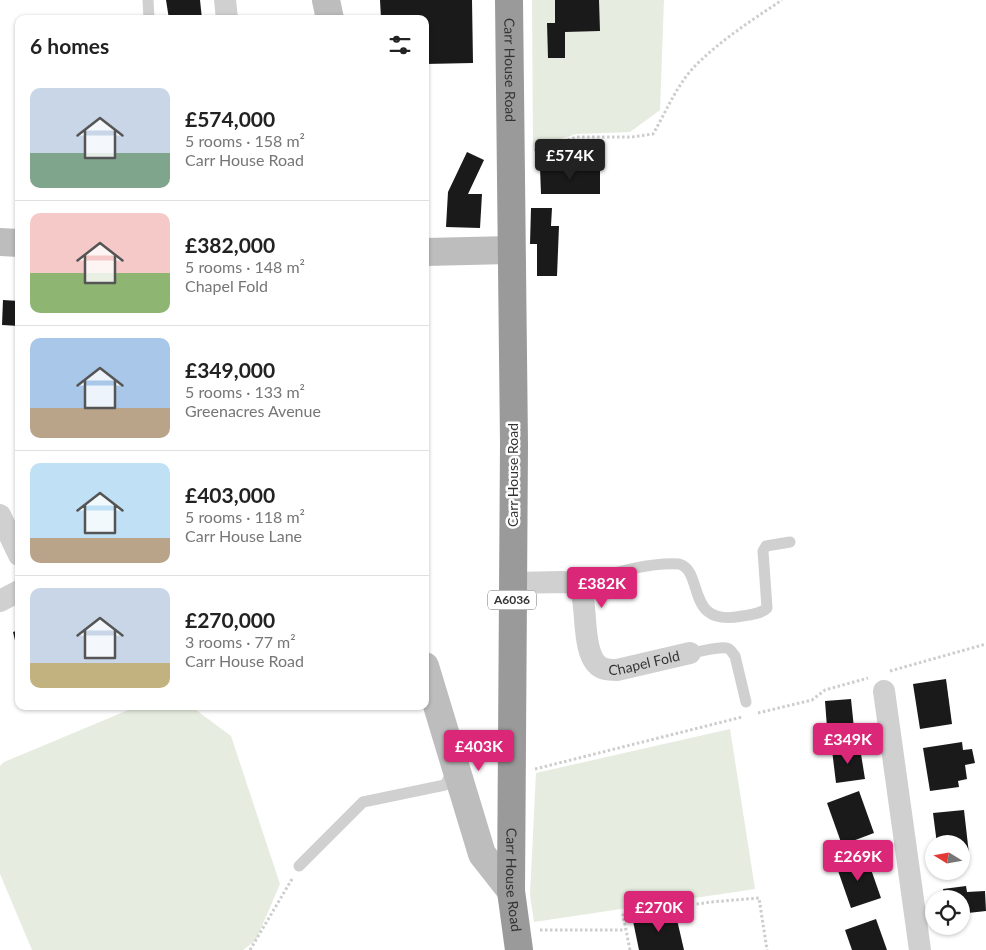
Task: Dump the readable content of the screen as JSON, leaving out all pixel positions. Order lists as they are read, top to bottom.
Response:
{
  "streets": {
    "highway": ["Carr House Road", "A6036"],
    "street": ["Chapel Fold"]
  },
  "north": "left",
  "page": {
    "heading": "6 homes",
    "list": [
      {
        "name": "£574,000",
        "note": "5 rooms · 158 m² · Carr House Road"
      },
      {
        "name": "£382,000",
        "note": "5 rooms · 148 m² · Chapel Fold"
      },
      {
        "name": "£349,000",
        "note": "5 rooms · 133 m² · Greenacres Avenue"
      },
      {
        "name": "£403,000",
        "note": "5 rooms · 118 m² · Carr House Lane"
      },
      {
        "name": "£270,000",
        "note": "3 rooms · 77 m² · Carr House Road"
      }
    ],
    "price": [
      "£574K",
      "£382K",
      "£349K",
      "£403K",
      "£269K",
      "£270K"
    ]
  }
}
